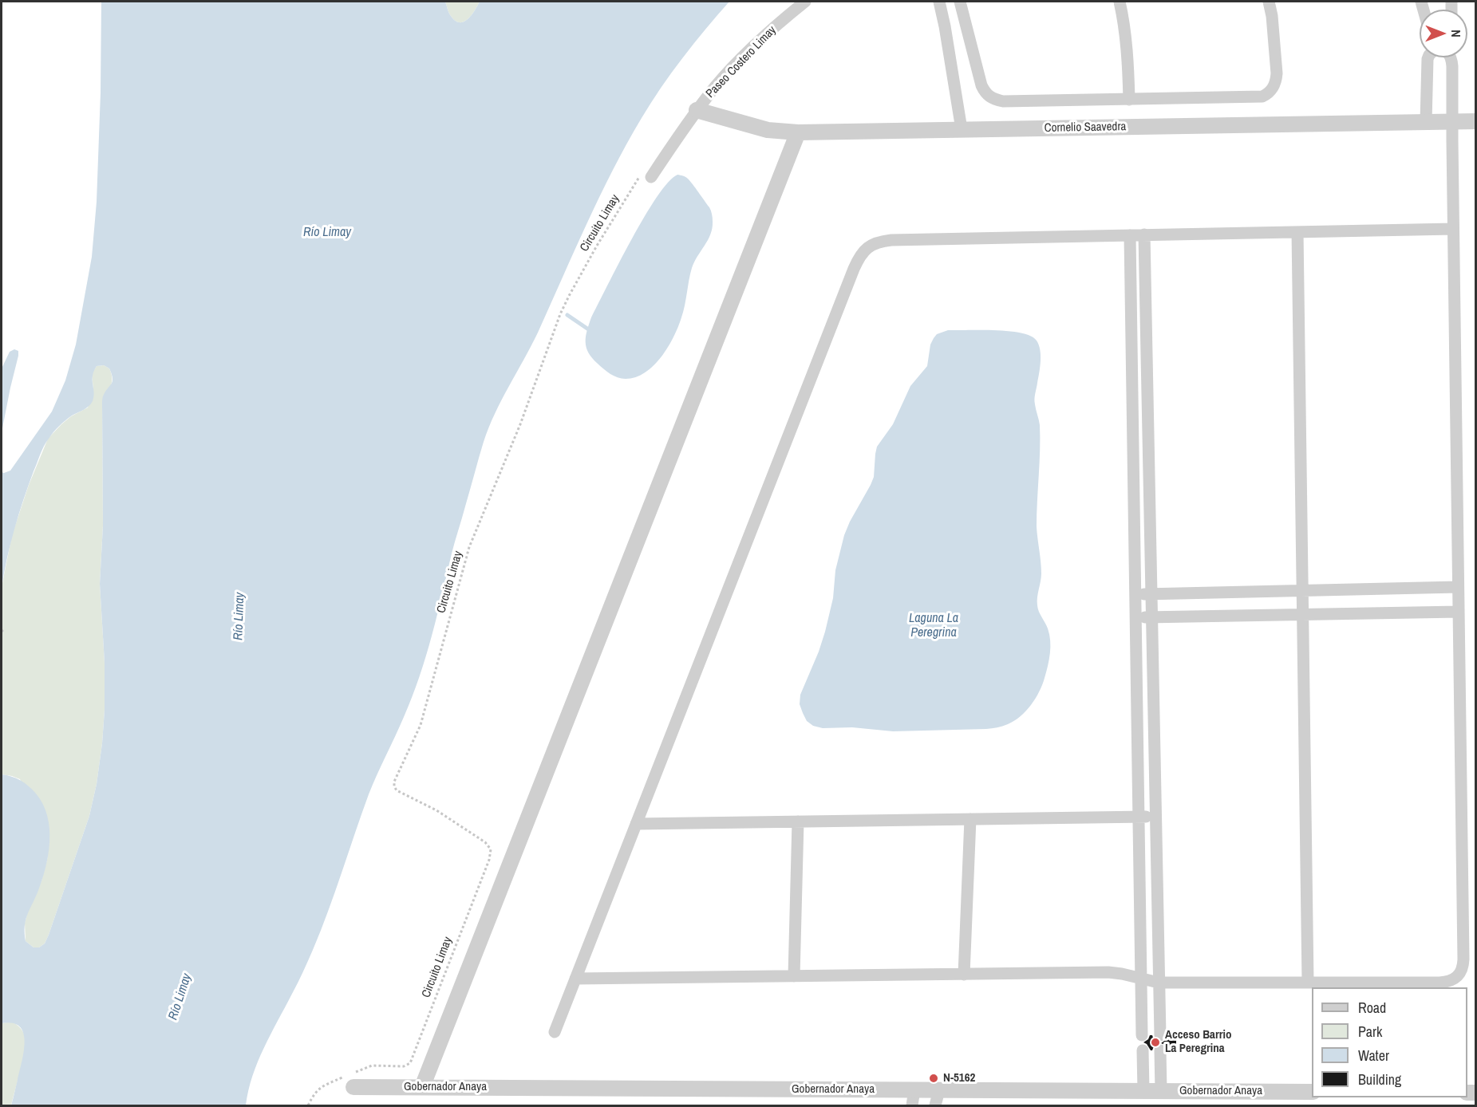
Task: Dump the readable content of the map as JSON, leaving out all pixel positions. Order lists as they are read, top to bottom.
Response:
{
  "streets": {
    "street": ["Paseo Costero Limay", "Cornelio Saavedra", "Gobernador Anaya"],
    "path": ["Circuito Limay"]
  },
  "crossings": [
    ["Paseo Costero Limay", "Cornelio Saavedra"],
    ["Paseo Costero Limay", "Circuito Limay"],
    ["Circuito Limay", "Gobernador Anaya"]
  ],
  "water": ["Río Limay", "Laguna La Peregrina"],
  "places": ["Acceso Barrio La Peregrina", "N-5162"],
  "legend": [
    "Road",
    "Park",
    "Water",
    "Building"
  ],
  "north": "right"
}
